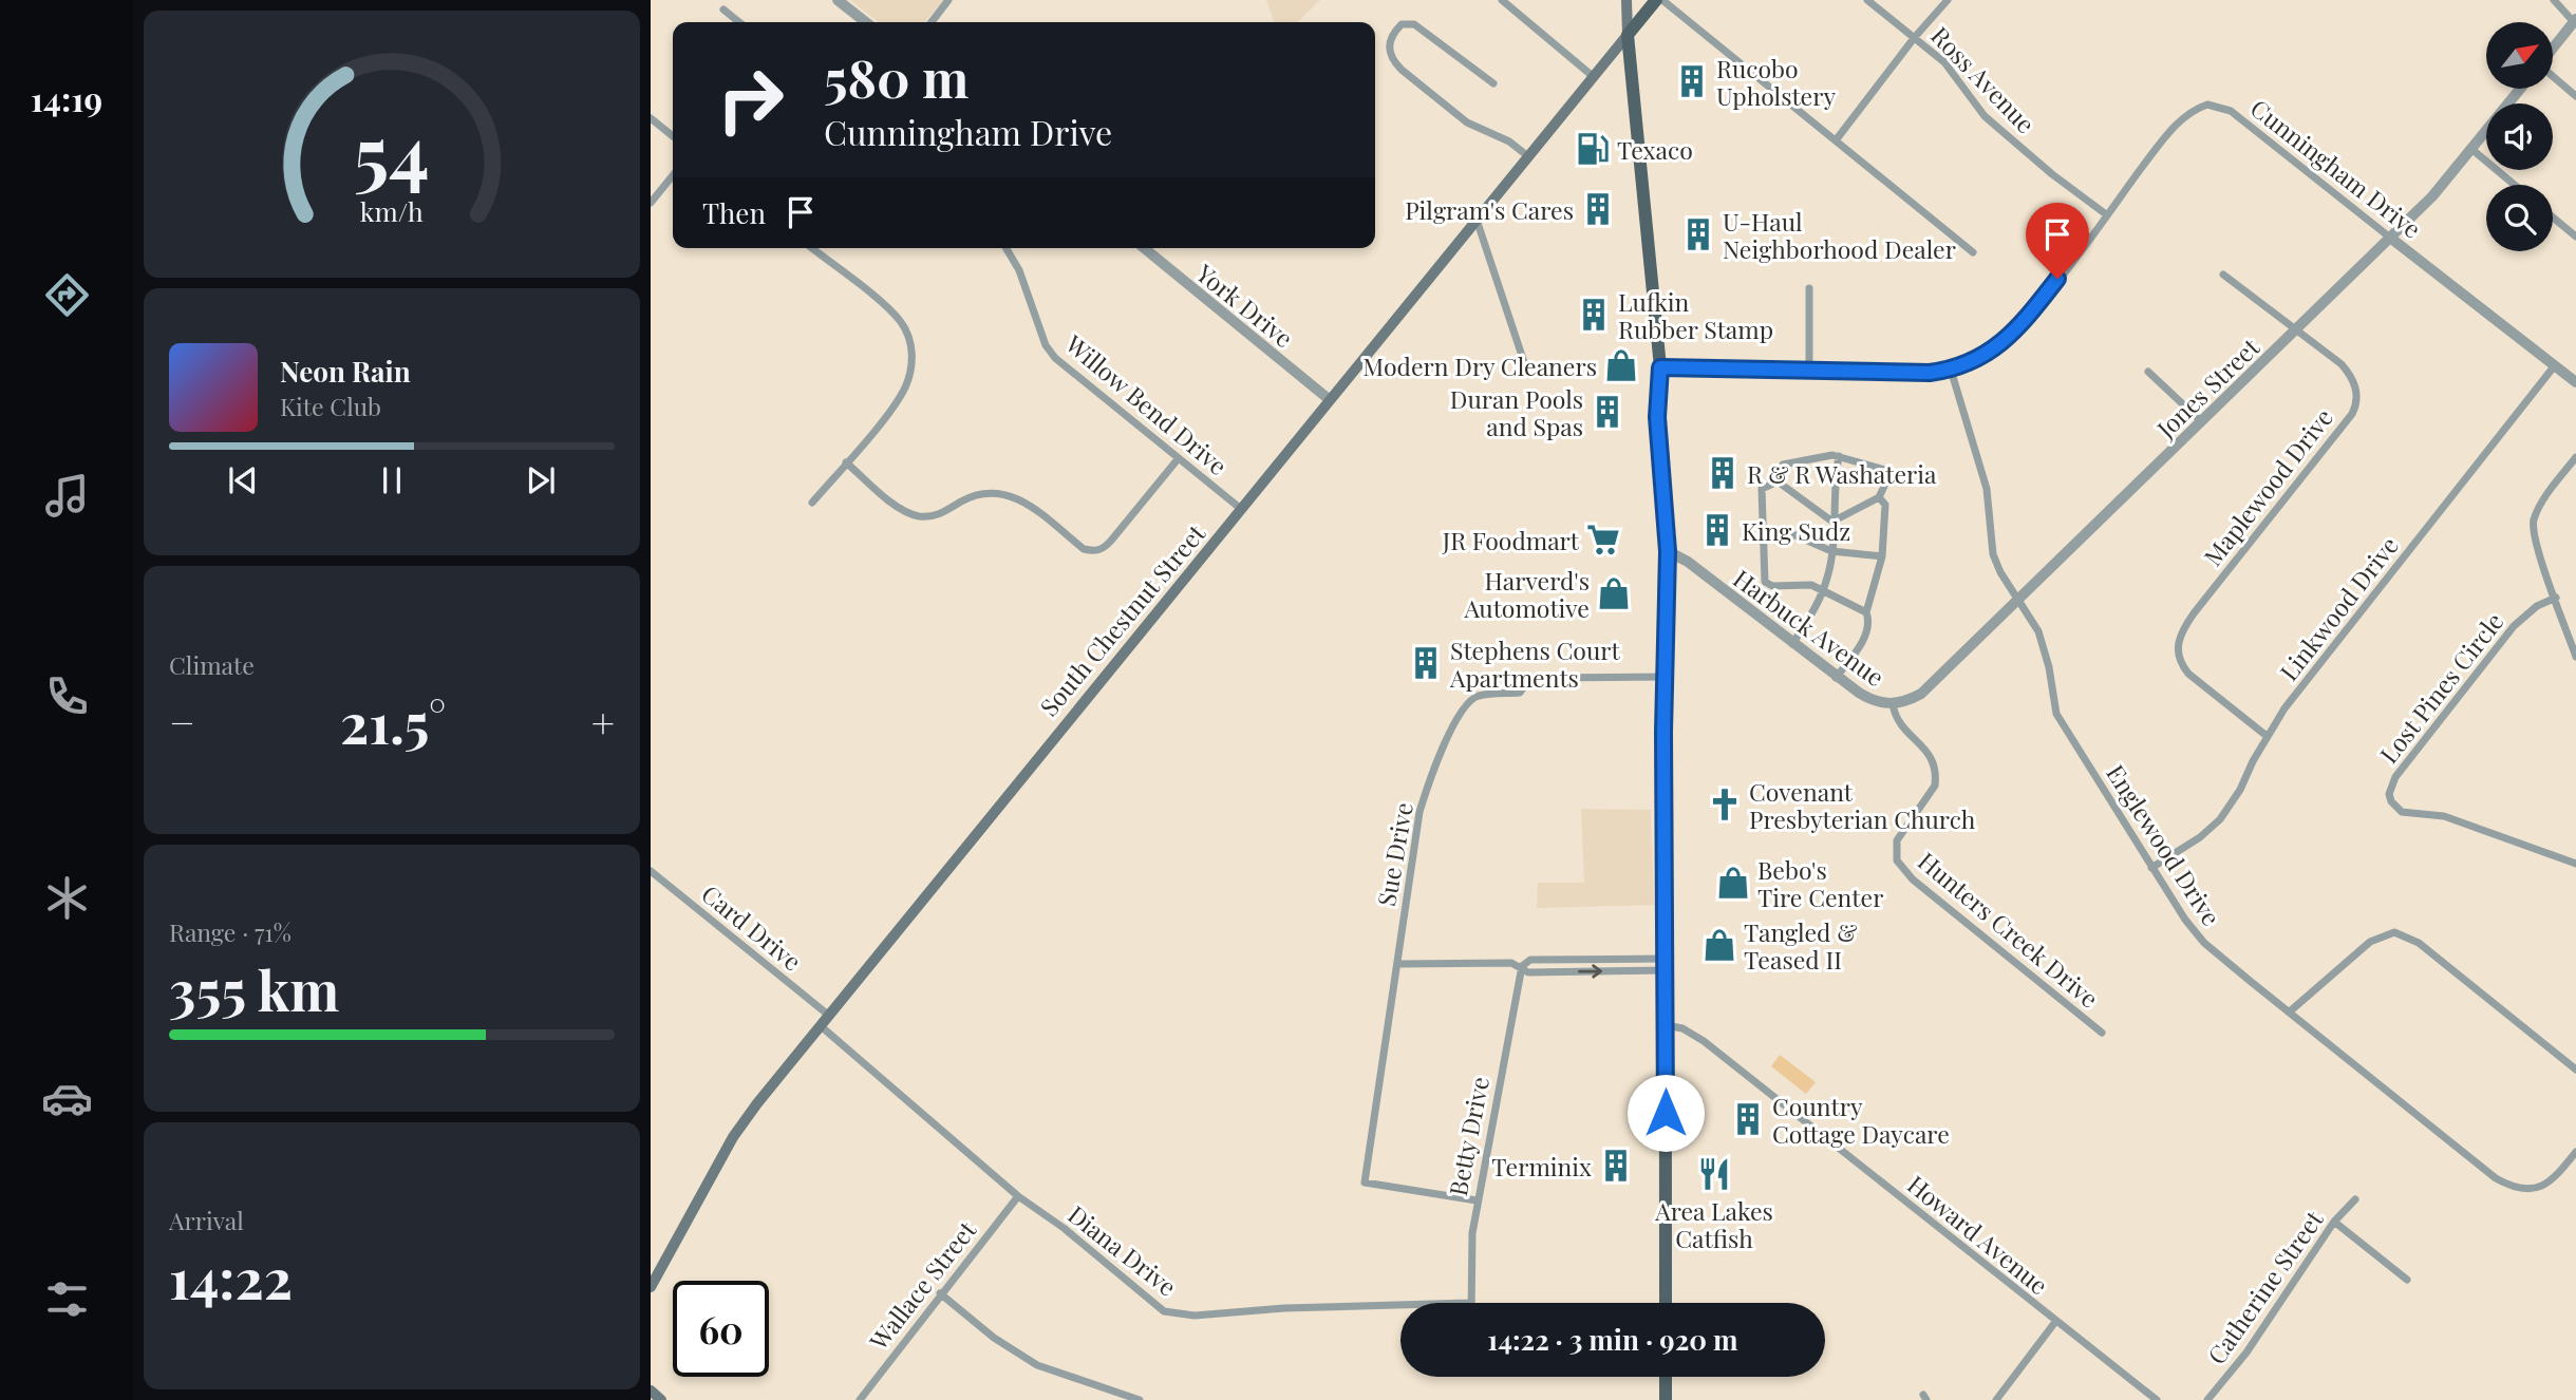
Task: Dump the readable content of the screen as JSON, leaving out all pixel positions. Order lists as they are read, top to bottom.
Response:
{
  "streets": {
    "main road": ["South Chestnut Street"],
    "street": [
      "Ross Avenue",
      "Cunningham Drive",
      "York Drive",
      "Jones Street",
      "Willow Bend Drive",
      "Maplewood Drive",
      "Linkwood Drive",
      "Harbuck Avenue",
      "Lost Pines Circle",
      "Englewood Drive",
      "Sue Drive",
      "Card Drive",
      "Hunters Creek Drive",
      "Betty Drive",
      "Howard Avenue",
      "Diana Drive",
      "Wallace Street",
      "Catherine Street"
    ]
  },
  "crossings": [
    ["Ross Avenue", "Cunningham Drive"],
    ["Cunningham Drive", "Jones Street"],
    ["Cunningham Drive", "Linkwood Drive"],
    ["Cunningham Drive", "Englewood Drive"],
    ["York Drive", "South Chestnut Street"],
    ["Jones Street", "Maplewood Drive"],
    ["Jones Street", "Harbuck Avenue"],
    ["Jones Street", "Englewood Drive"],
    ["Jones Street", "Hunters Creek Drive"],
    ["Willow Bend Drive", "South Chestnut Street"],
    ["Maplewood Drive", "Linkwood Drive"],
    ["Linkwood Drive", "Englewood Drive"],
    ["South Chestnut Street", "Card Drive"],
    ["South Chestnut Street", "Diana Drive"],
    ["Harbuck Avenue", "Hunters Creek Drive"],
    ["Sue Drive", "Betty Drive"],
    ["Diana Drive", "Wallace Street"]
  ],
  "places": {
    "building": [
      "Rucobo Upholstery",
      "Pilgram's Cares",
      "U-Haul Neighborhood Dealer",
      "Lufkin Rubber Stamp",
      "Duran Pools and Spas",
      "R & R Washateria",
      "King Sudz",
      "Stephens Court Apartments",
      "Country Cottage Daycare",
      "Terminix"
    ],
    "fuel station": ["Texaco"],
    "shop": [
      "Modern Dry Cleaners",
      "Harverd's Automotive",
      "Bebo's Tire Center",
      "Tangled & Teased II"
    ],
    "supermarket": ["JR Foodmart"],
    "church": ["Covenant Presbyterian Church"],
    "restaurant": ["Area Lakes Catfish"]
  },
  "north": "top right",
  "page": {
    "tabs": "14:19",
    "turn": ["580 m", "Cunningham Drive"],
    "then": "Then",
    "song": ["Neon Rain", "Kite Club"],
    "tile": [
      "Climate",
      ["Range · 71%", "355 km"],
      ["Arrival", "14:22"]
    ],
    "heat": ["−", "21.5°", "+"],
    "limit": "60",
    "trip": "14:22 · 3 min · 920 m",
    "gauge": ["54", "km/h"]
  }
}
